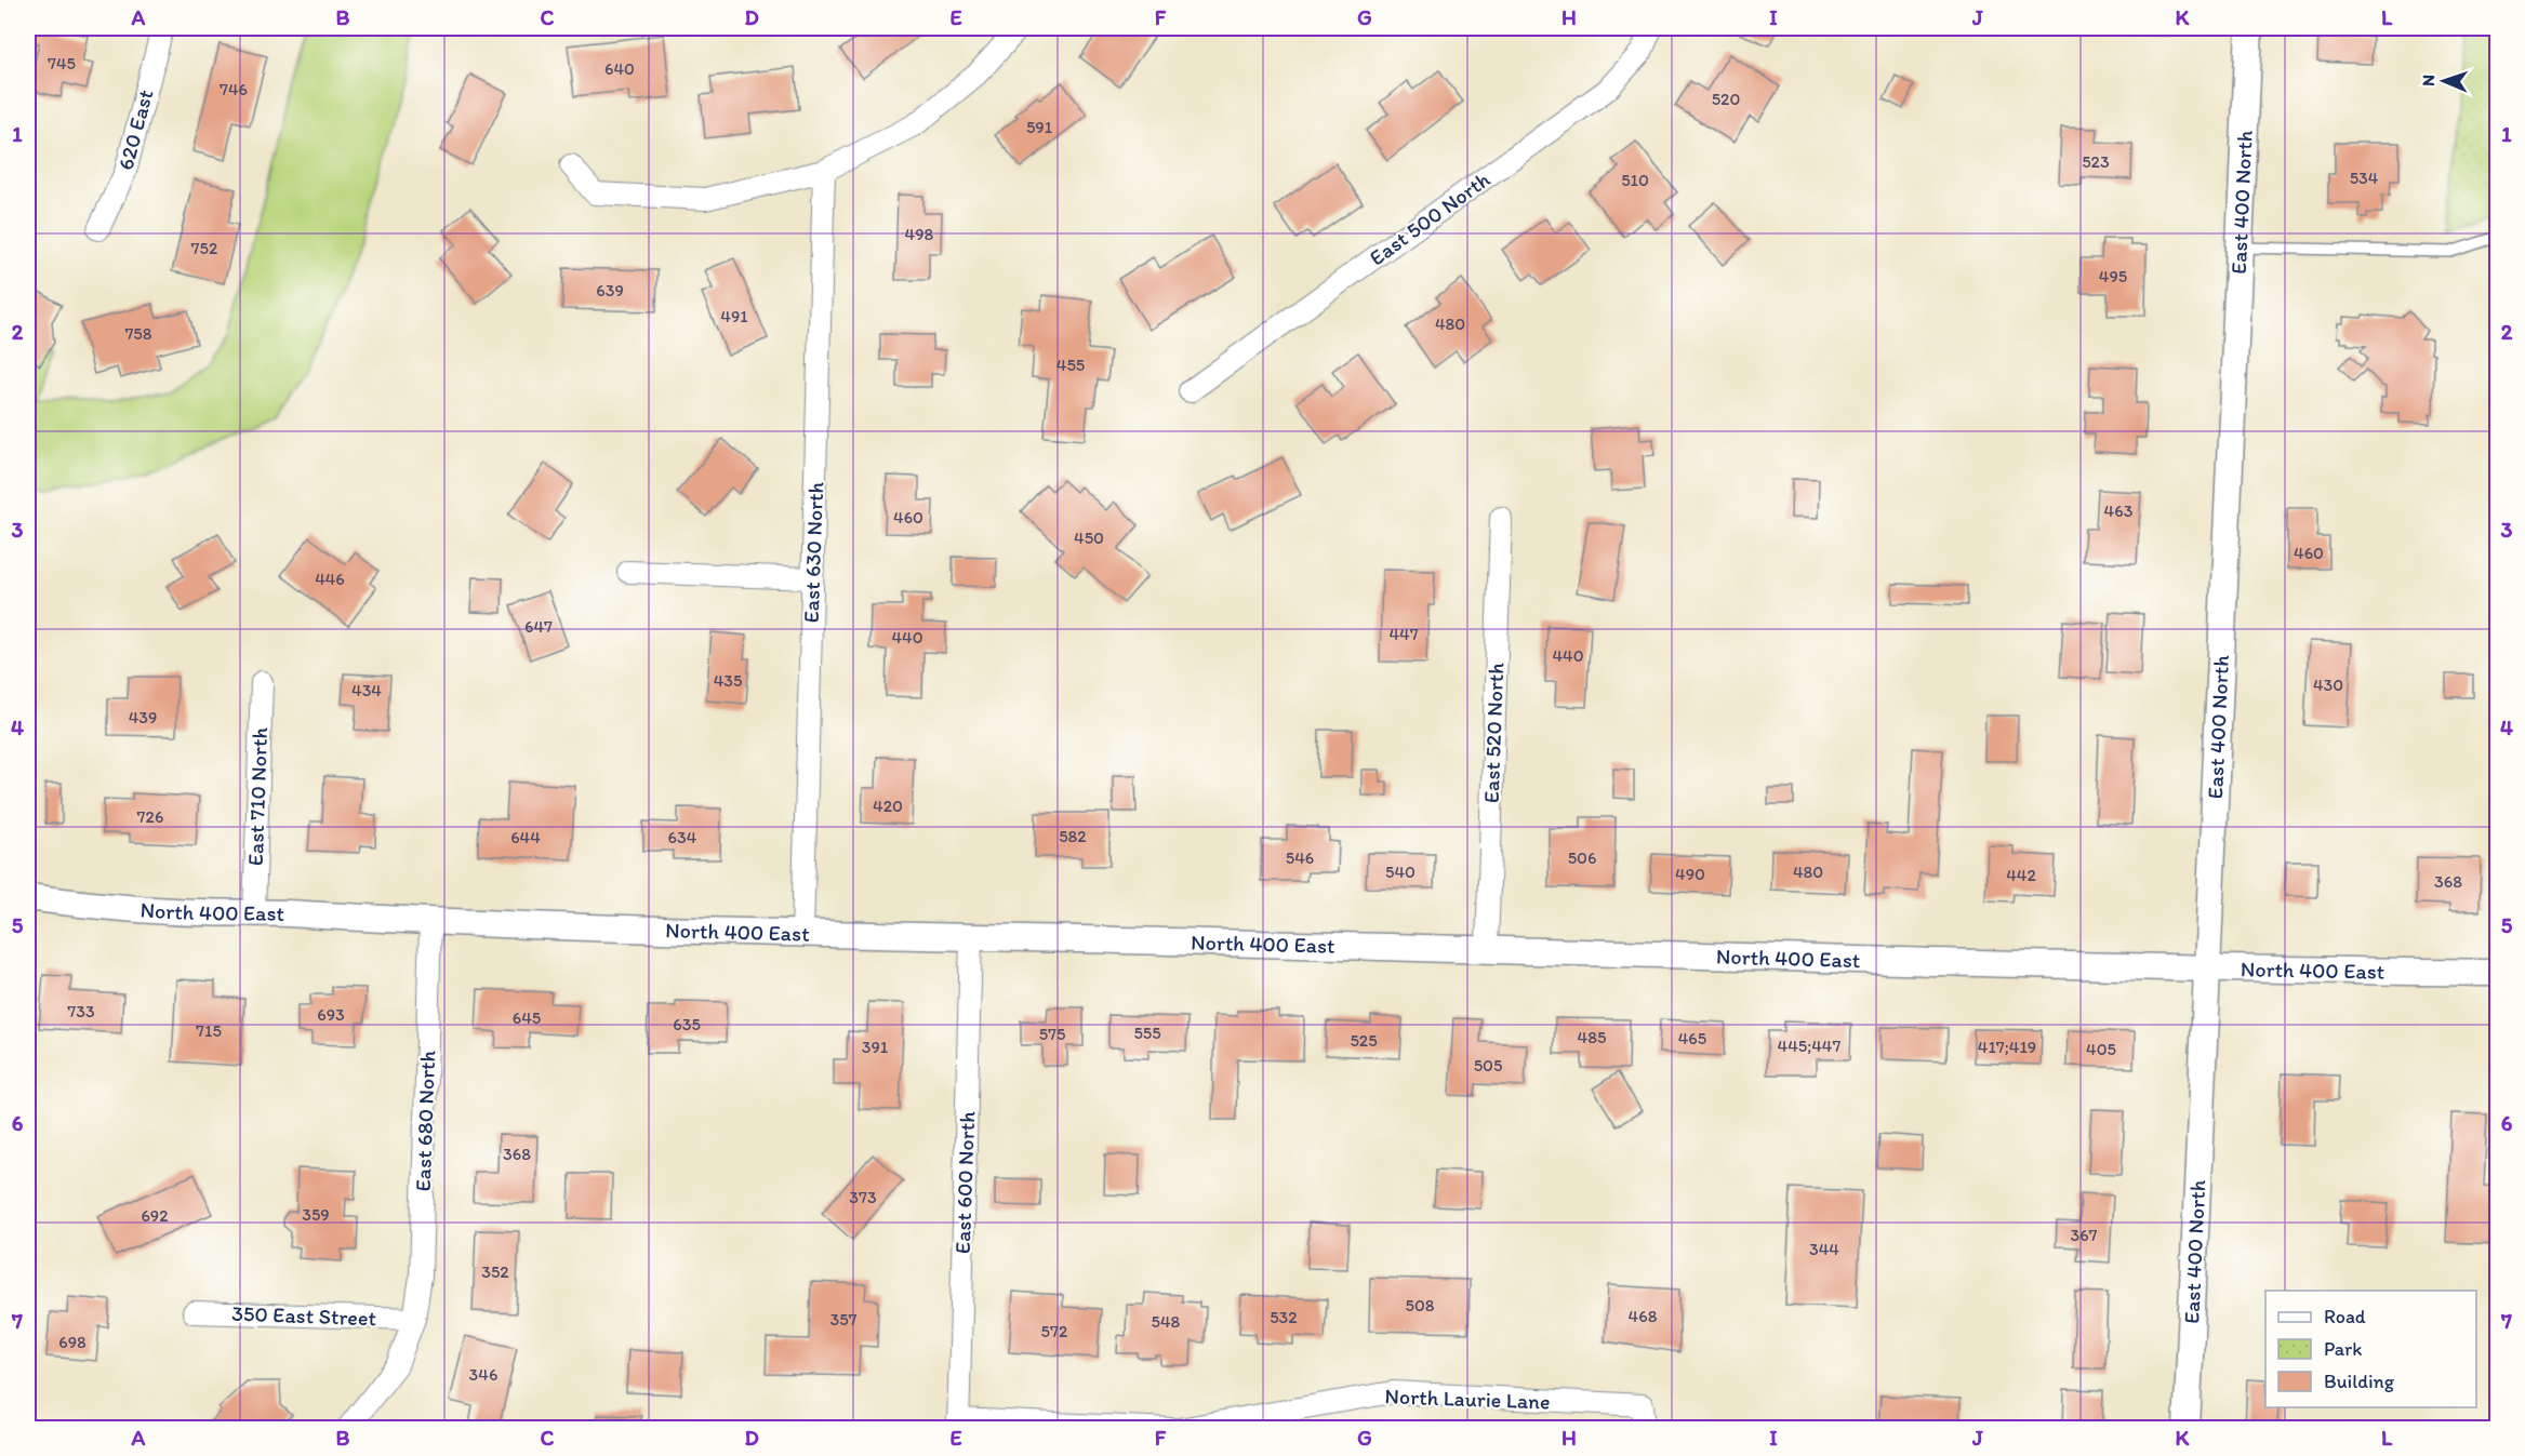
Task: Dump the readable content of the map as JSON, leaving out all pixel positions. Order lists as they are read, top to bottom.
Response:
{
  "streets": {
    "street": [
      "620 East",
      "East 400 North",
      "East 500 North",
      "East 630 North",
      "East 520 North",
      "East 710 North",
      "North 400 East",
      "East 680 North",
      "East 600 North",
      "350 East Street",
      "North Laurie Lane"
    ]
  },
  "crossings": [
    ["East 400 North", "North 400 East"],
    ["East 630 North", "North 400 East"],
    ["East 520 North", "North 400 East"],
    ["East 710 North", "North 400 East"],
    ["North 400 East", "East 680 North"],
    ["North 400 East", "East 600 North"],
    ["East 680 North", "350 East Street"]
  ],
  "house_numbers": [
    "745",
    "640",
    "746",
    "520",
    "591",
    "523",
    "534",
    "510",
    "498",
    "752",
    "495",
    "639",
    "491",
    "480",
    "758",
    "455",
    "463",
    "460",
    "450",
    "460",
    "446",
    "647",
    "447",
    "440",
    "440",
    "435",
    "430",
    "434",
    "439",
    "420",
    "726",
    "582",
    "644",
    "634",
    "546",
    "506",
    "540",
    "480",
    "490",
    "442",
    "368",
    "733",
    "693",
    "645",
    "635",
    "715",
    "555",
    "575",
    "485",
    "465",
    "525",
    "445;447",
    "391",
    "417;419",
    "405",
    "505",
    "368",
    "373",
    "359",
    "692",
    "367",
    "344",
    "352",
    "508",
    "468",
    "532",
    "357",
    "548",
    "572",
    "698",
    "346"
  ],
  "legend": ["Road", "Park", "Building"],
  "north": "left",
  "grid": {
    "columns": [
      "A",
      "B",
      "C",
      "D",
      "E",
      "F",
      "G",
      "H",
      "I",
      "J",
      "K",
      "L"
    ],
    "rows": [
      "1",
      "2",
      "3",
      "4",
      "5",
      "6",
      "7"
    ]
  }
}
